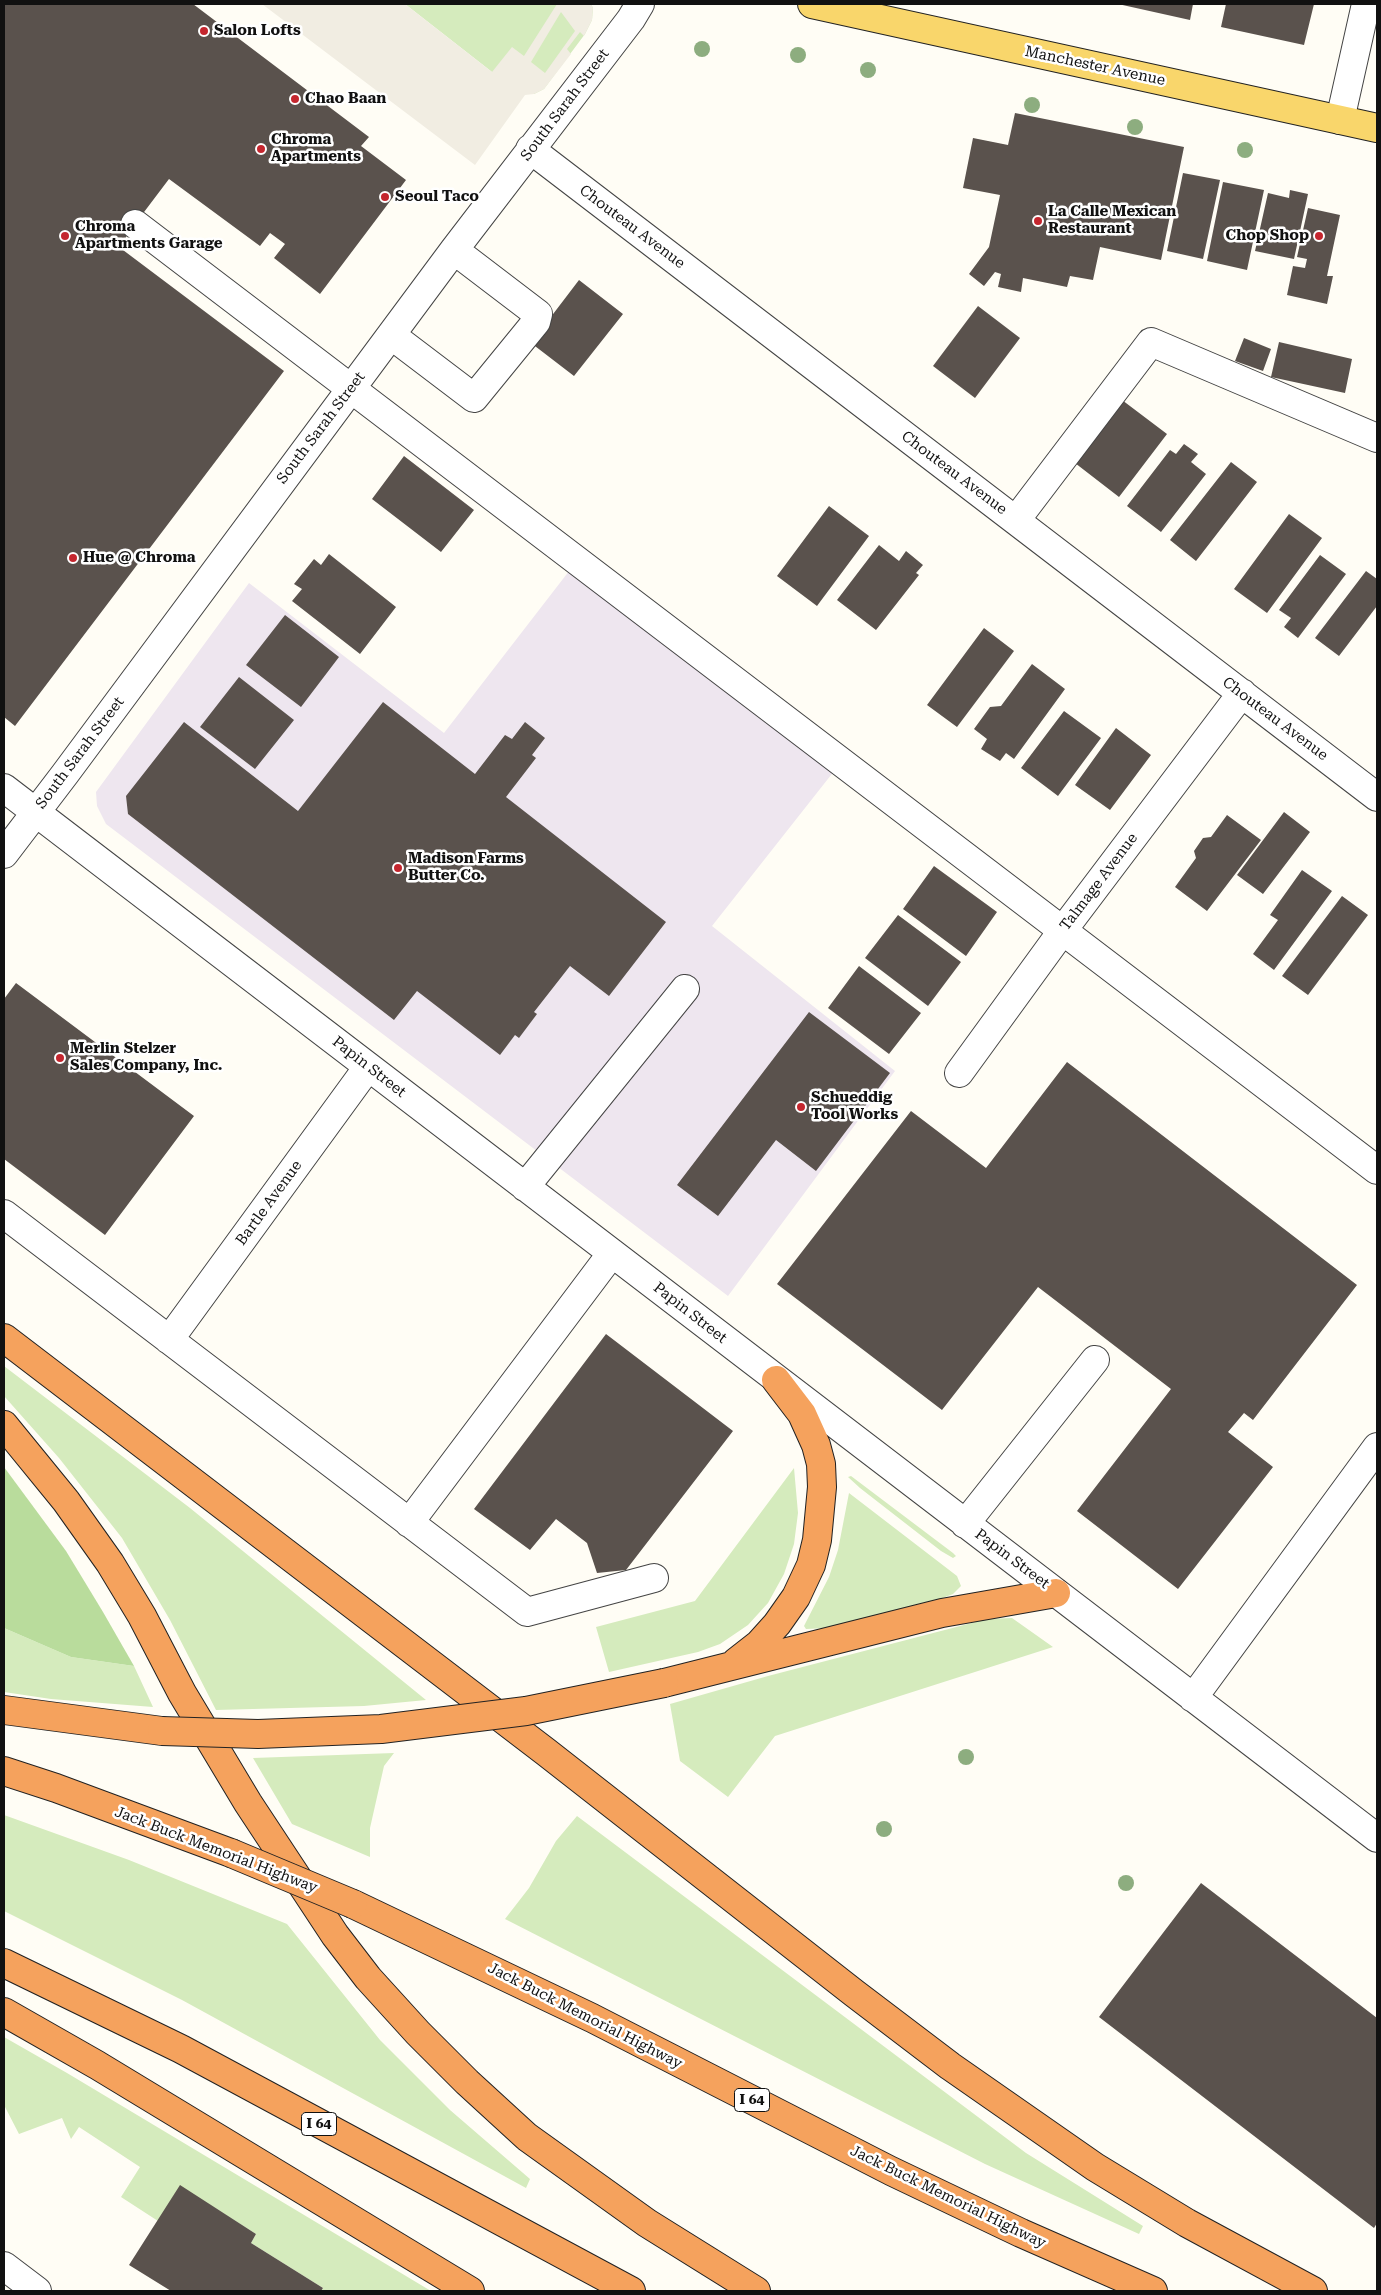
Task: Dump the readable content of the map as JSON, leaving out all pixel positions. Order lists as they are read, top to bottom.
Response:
{
  "streets": {
    "highway": ["Jack Buck Memorial Highway", "I 64"],
    "main road": ["Manchester Avenue"],
    "street": [
      "South Sarah Street",
      "Chouteau Avenue",
      "Talmage Avenue",
      "Papin Street",
      "Bartle Avenue"
    ]
  },
  "crossings": [
    ["South Sarah Street", "Chouteau Avenue"],
    ["South Sarah Street", "Papin Street"],
    ["Chouteau Avenue", "Talmage Avenue"],
    ["Papin Street", "Bartle Avenue"]
  ],
  "places": [
    "Salon Lofts",
    "Chao Baan",
    "Chroma Apartments",
    "Seoul Taco",
    "La Calle Mexican Restaurant",
    "Chroma Apartments Garage",
    "Chop Shop",
    "Hue @ Chroma",
    "Madison Farms Butter Co.",
    "Merlin Stelzer Sales Company, Inc.",
    "Schueddig Tool Works"
  ]
}
